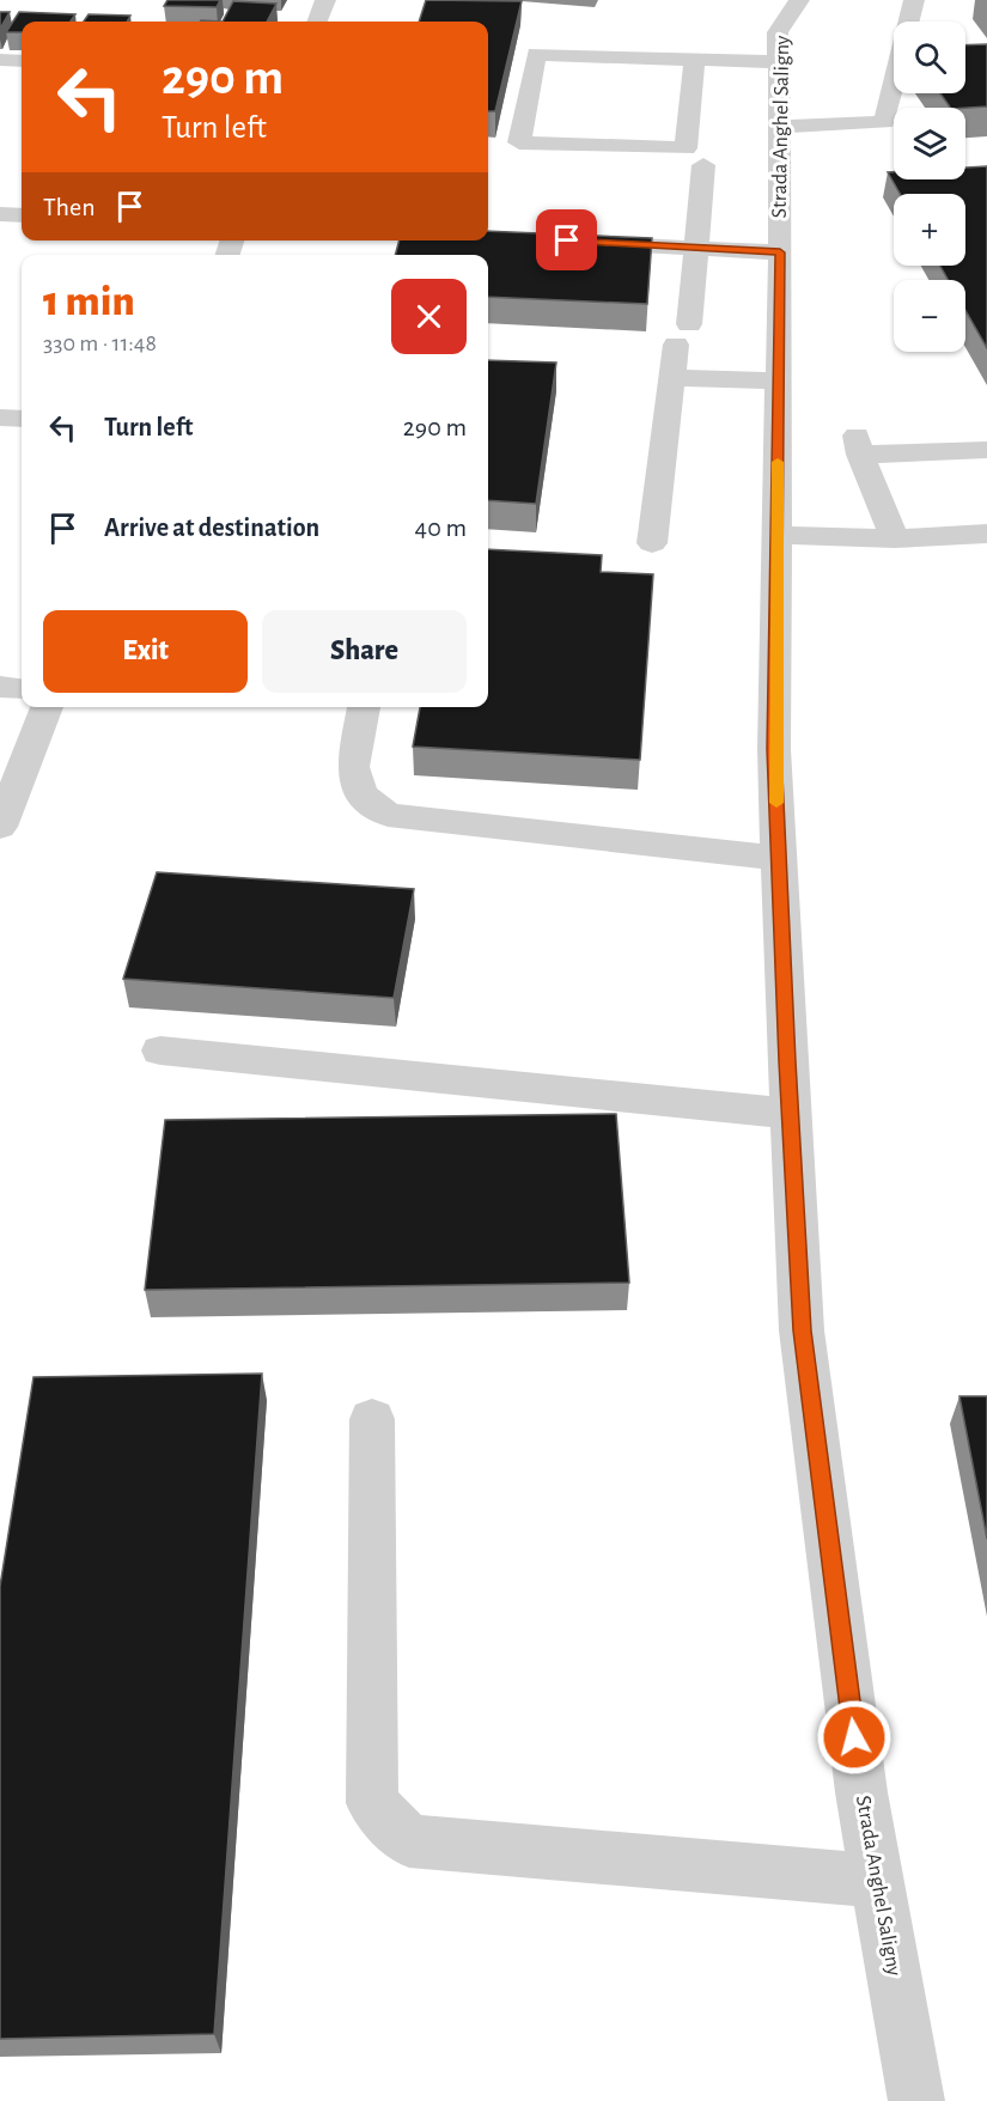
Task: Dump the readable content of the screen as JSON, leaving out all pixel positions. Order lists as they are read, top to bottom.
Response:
{
  "streets": {
    "street": ["Strada Anghel Saligny"]
  },
  "page": {
    "map_buttons": ["+", "−"],
    "turn": ["290 m", "Turn left"],
    "then": "Then",
    "heading": ["1 min", "330 m · 11:48"],
    "list": [
      {
        "name": "Turn left",
        "value": "290 m"
      },
      {
        "name": "Arrive at destination",
        "value": "40 m"
      }
    ],
    "buttons": ["Exit", "Share"]
  }
}
